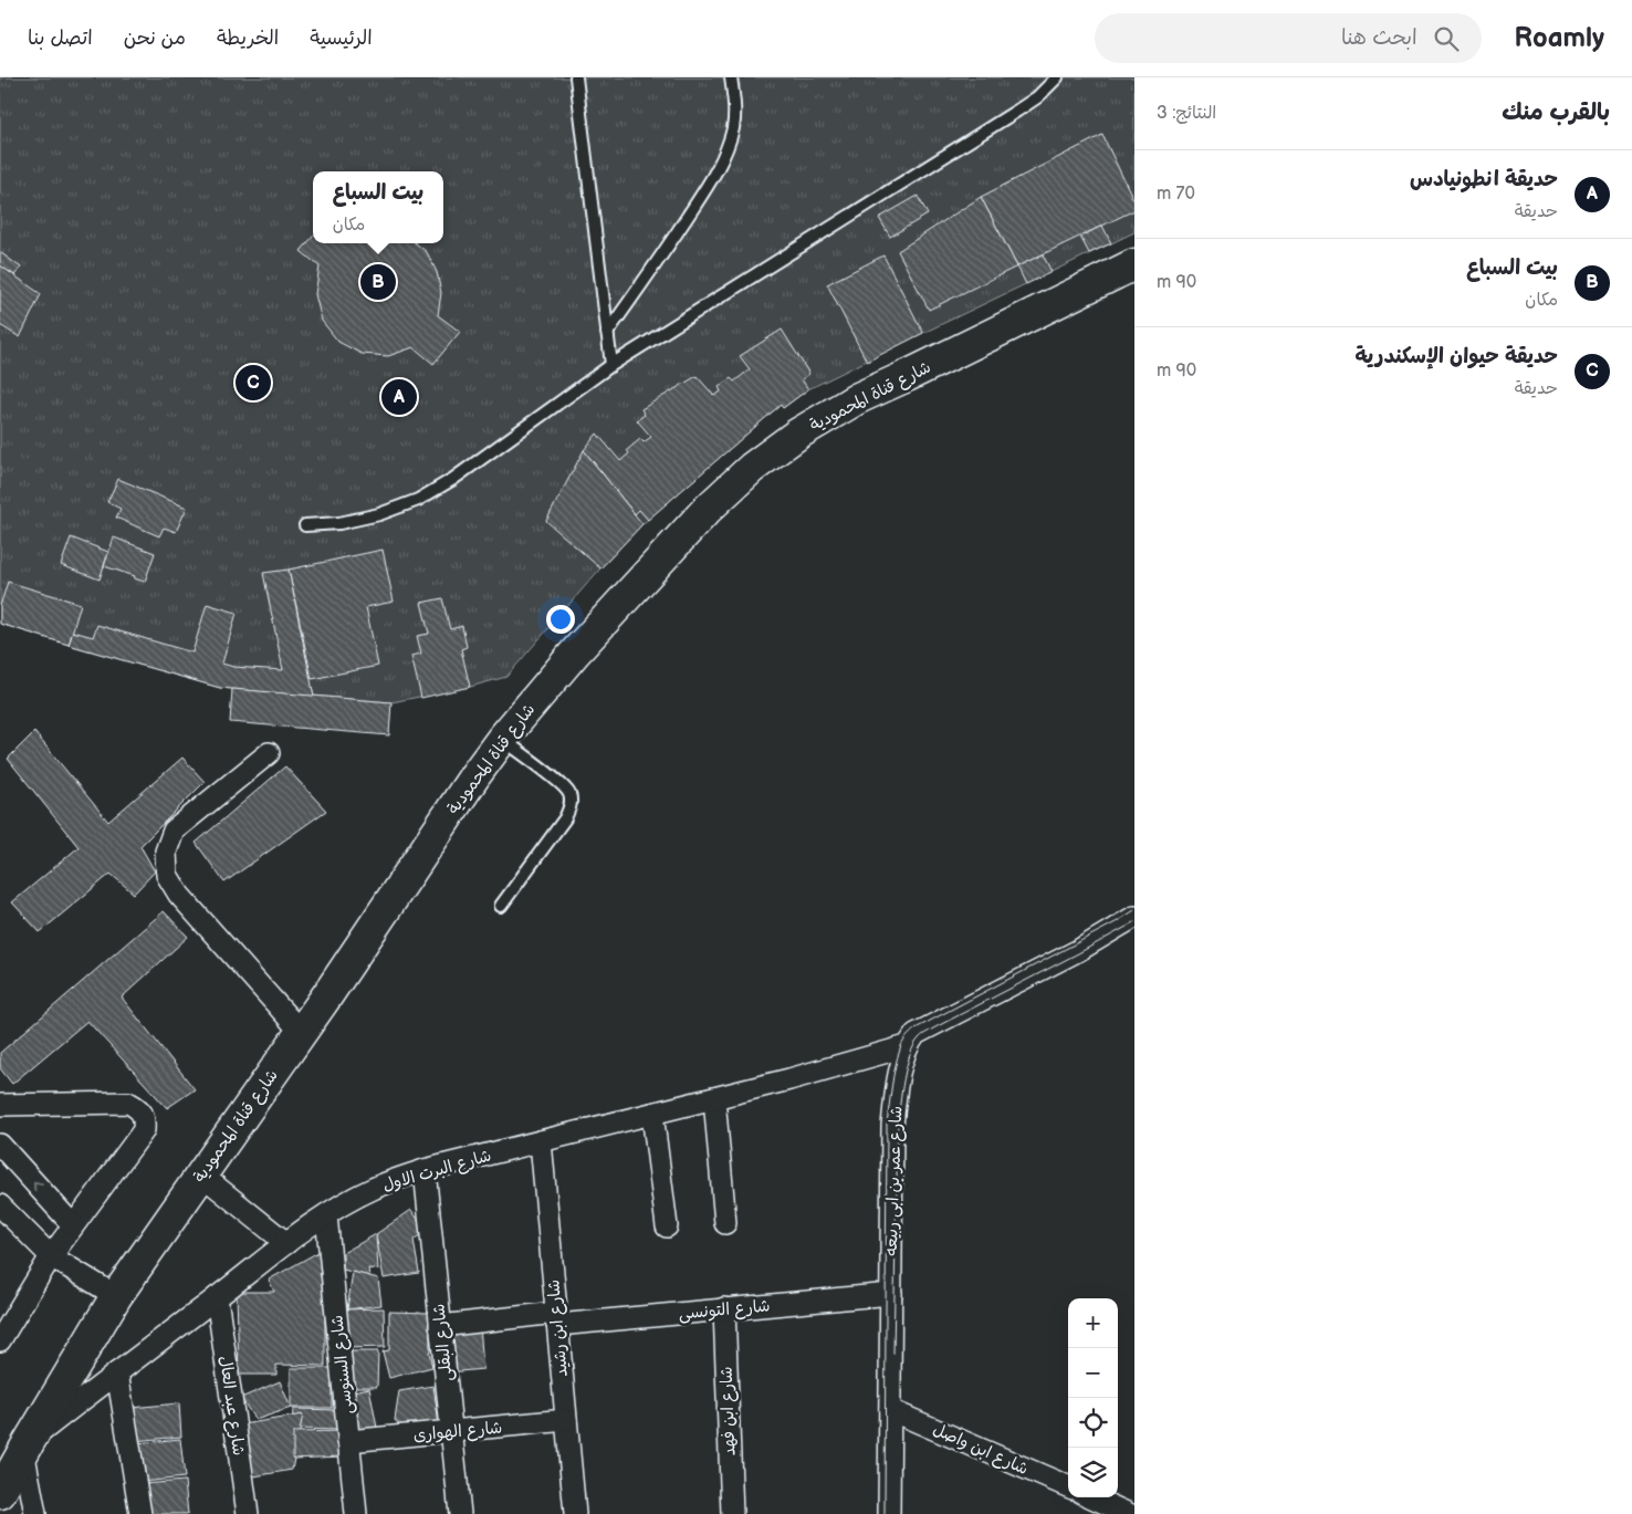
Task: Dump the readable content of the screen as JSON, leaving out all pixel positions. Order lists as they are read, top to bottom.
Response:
{
  "streets": {
    "main road": ["شارع قناة المحمودية", "شارع البرت الاول"],
    "street": [
      "شارع عمر بن ابى ربيعه",
      "شارع التونسى",
      "شارع ابن رشيد",
      "شارع البقلى",
      "شارع السنوسى",
      "شارع عبد العال",
      "شارع ابن فهد",
      "شارع الهوارى",
      "شارع ابن واصل"
    ]
  },
  "crossings": [
    ["شارع قناة المحمودية", "شارع البرت الاول"],
    ["شارع البرت الاول", "شارع عمر بن ابى ربيعه"],
    ["شارع البرت الاول", "شارع ابن رشيد"],
    ["شارع البرت الاول", "شارع البقلى"],
    ["شارع البرت الاول", "شارع السنوسى"],
    ["شارع البرت الاول", "شارع عبد العال"],
    ["شارع عمر بن ابى ربيعه", "شارع التونسى"],
    ["شارع عمر بن ابى ربيعه", "شارع ابن واصل"],
    ["شارع التونسى", "شارع ابن رشيد"],
    ["شارع التونسى", "شارع البقلى"],
    ["شارع التونسى", "شارع ابن فهد"],
    ["شارع ابن رشيد", "شارع الهوارى"],
    ["شارع البقلى", "شارع الهوارى"],
    ["شارع السنوسى", "شارع الهوارى"]
  ],
  "page": {
    "header": "Roamly",
    "search": "ابحث هنا",
    "nav": [
      "الرئيسية",
      "الخريطة",
      "من نحن",
      "اتصل بنا"
    ],
    "heading": ["بالقرب منك", "النتائج: 3"],
    "list": [
      {
        "mark": "A",
        "name": "حديقة انطونيادس",
        "note": "حديقة",
        "value": "70 m"
      },
      {
        "mark": "B",
        "name": "بيت السباع",
        "note": "مكان",
        "value": "90 m"
      },
      {
        "mark": "C",
        "name": "حديقة حيوان الإسكندرية",
        "note": "حديقة",
        "value": "90 m"
      }
    ],
    "popup": ["بيت السباع", "مكان"],
    "pins": ["B", "C", "A"],
    "map_buttons": ["+", "−"]
  }
}
